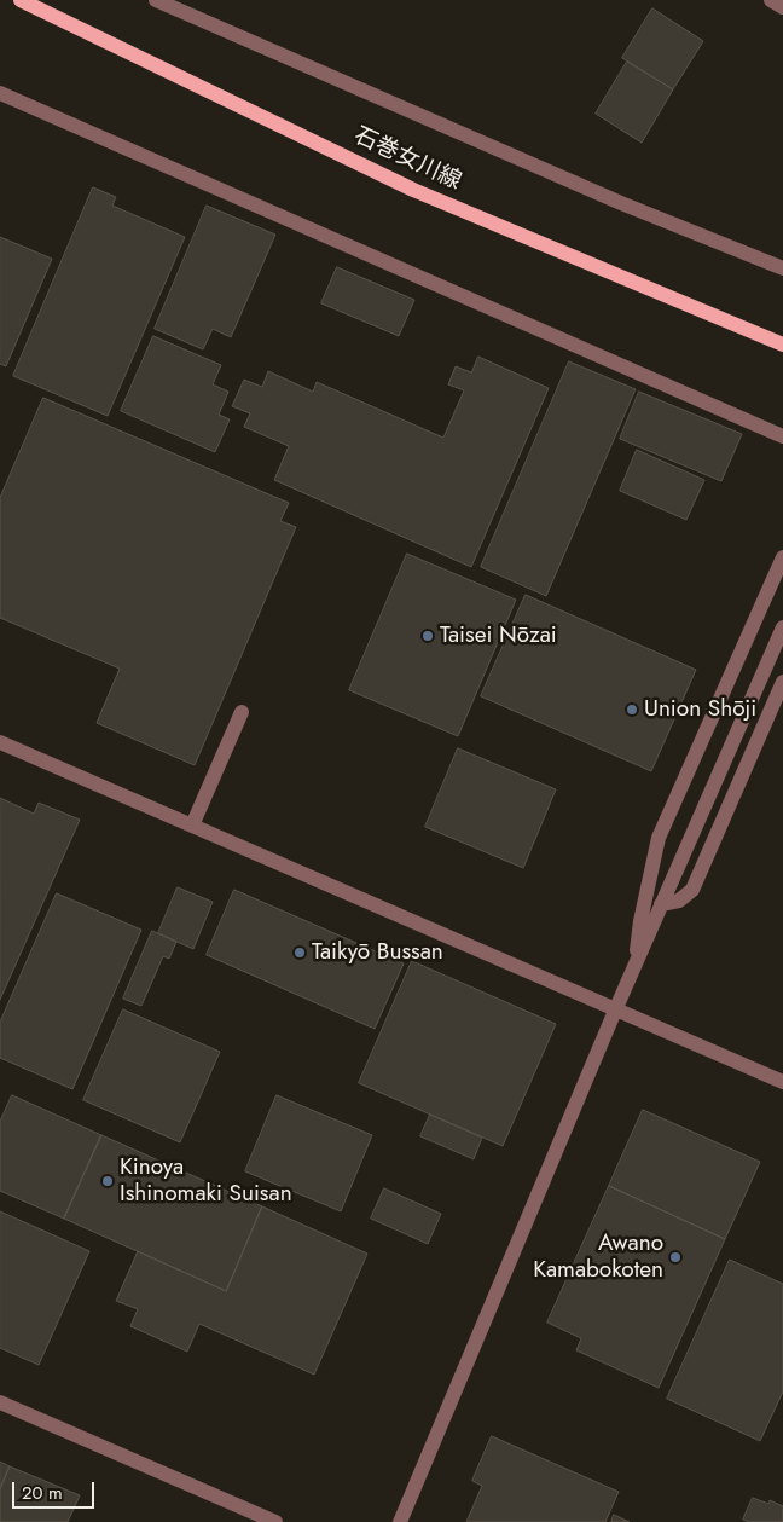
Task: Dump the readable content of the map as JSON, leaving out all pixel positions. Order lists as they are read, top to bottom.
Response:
{
  "streets": {
    "main road": ["石巻女川線"]
  },
  "places": [
    "Taisei Nōzai",
    "Union Shōji",
    "Taikyō Bussan",
    "Kinoya Ishinomaki Suisan",
    "Awano Kamabokoten"
  ],
  "scale_bar": "20 m"
}
